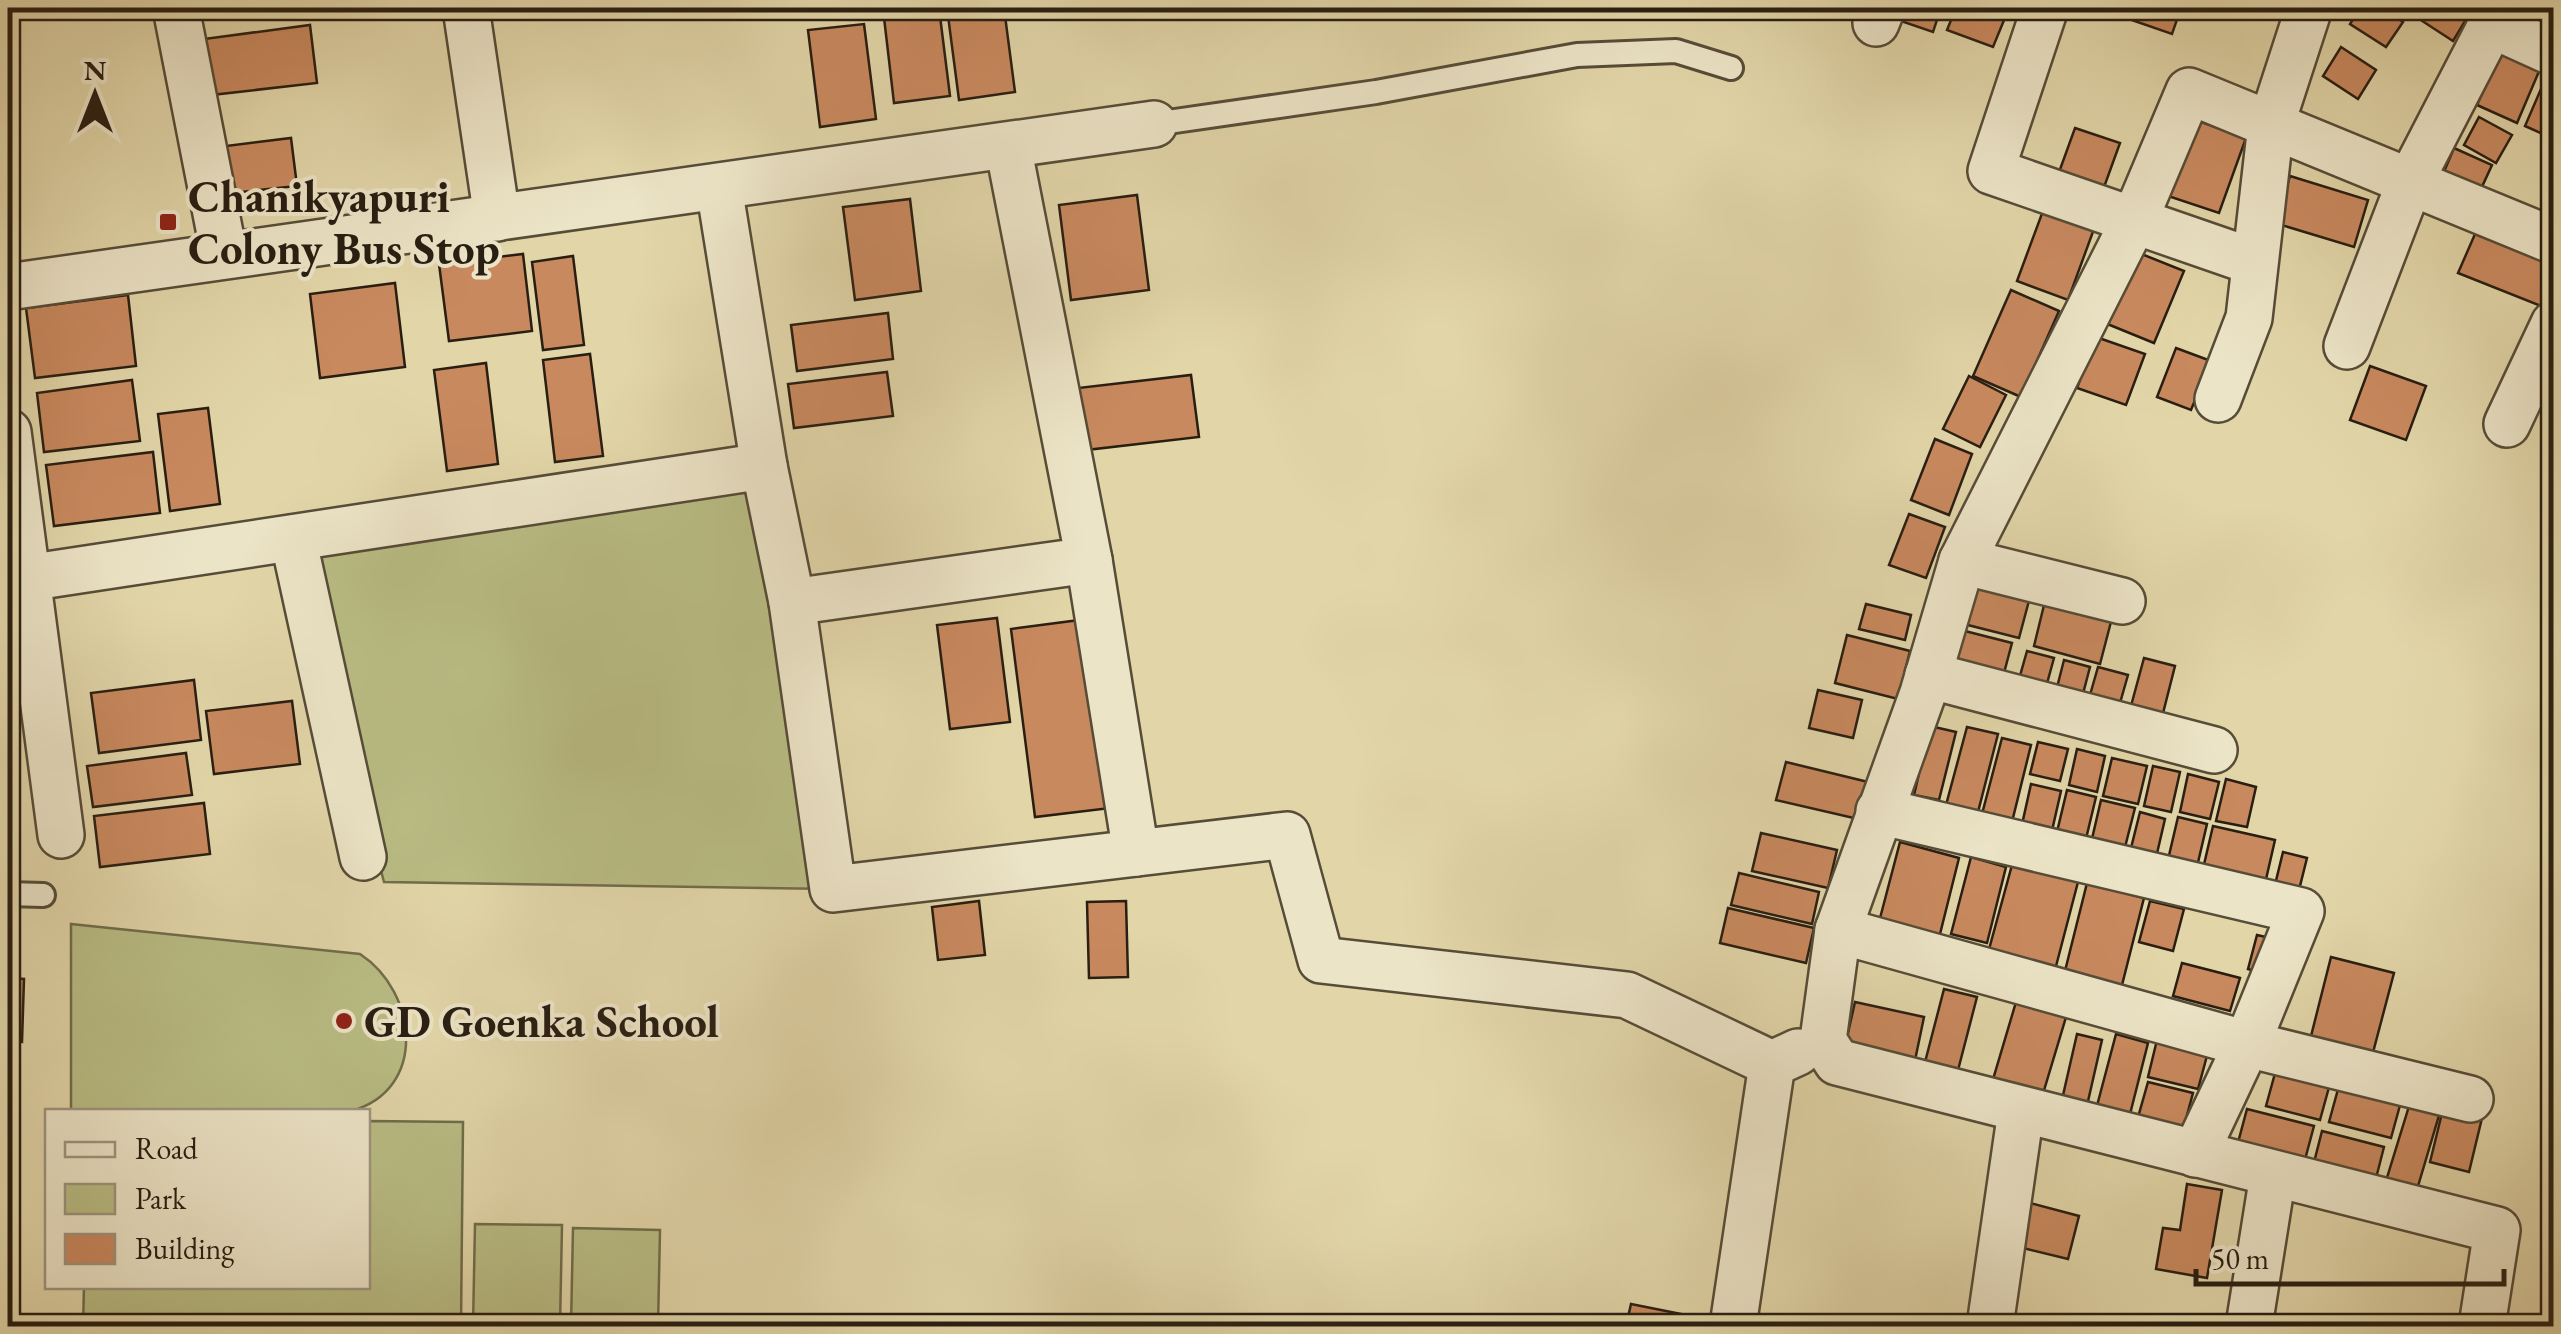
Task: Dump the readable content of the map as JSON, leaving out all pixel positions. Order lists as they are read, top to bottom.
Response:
{
  "places": {
    "transit": ["Chanikyapuri Colony Bus Stop"],
    "other": ["GD Goenka School"]
  },
  "legend": ["Road", "Park", "Building"],
  "scale_bar": "50 m",
  "north": "top"
}
